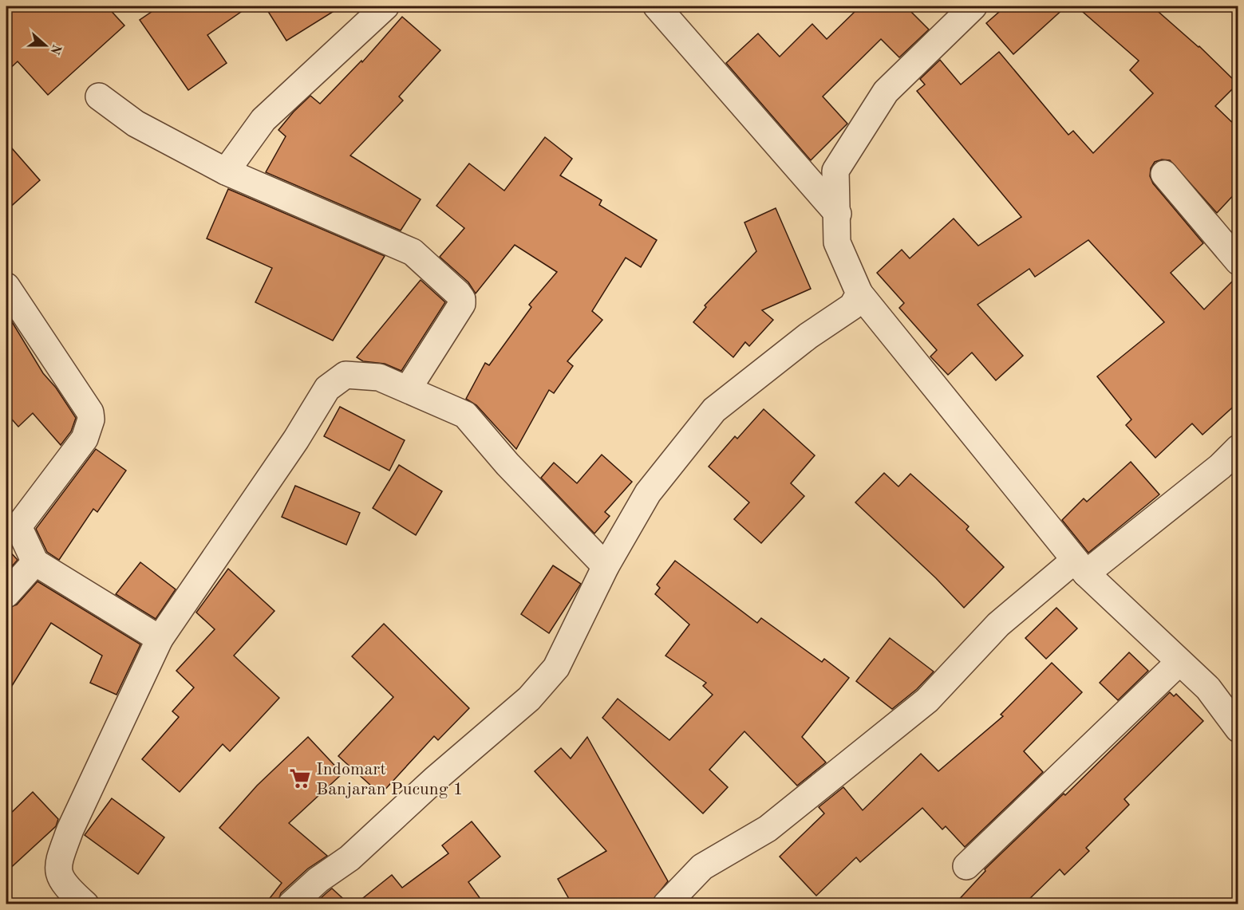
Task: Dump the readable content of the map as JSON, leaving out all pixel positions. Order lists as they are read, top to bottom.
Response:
{
  "places": {
    "supermarket": ["Indomart Banjaran Pucung 1"]
  },
  "north": "right"
}
